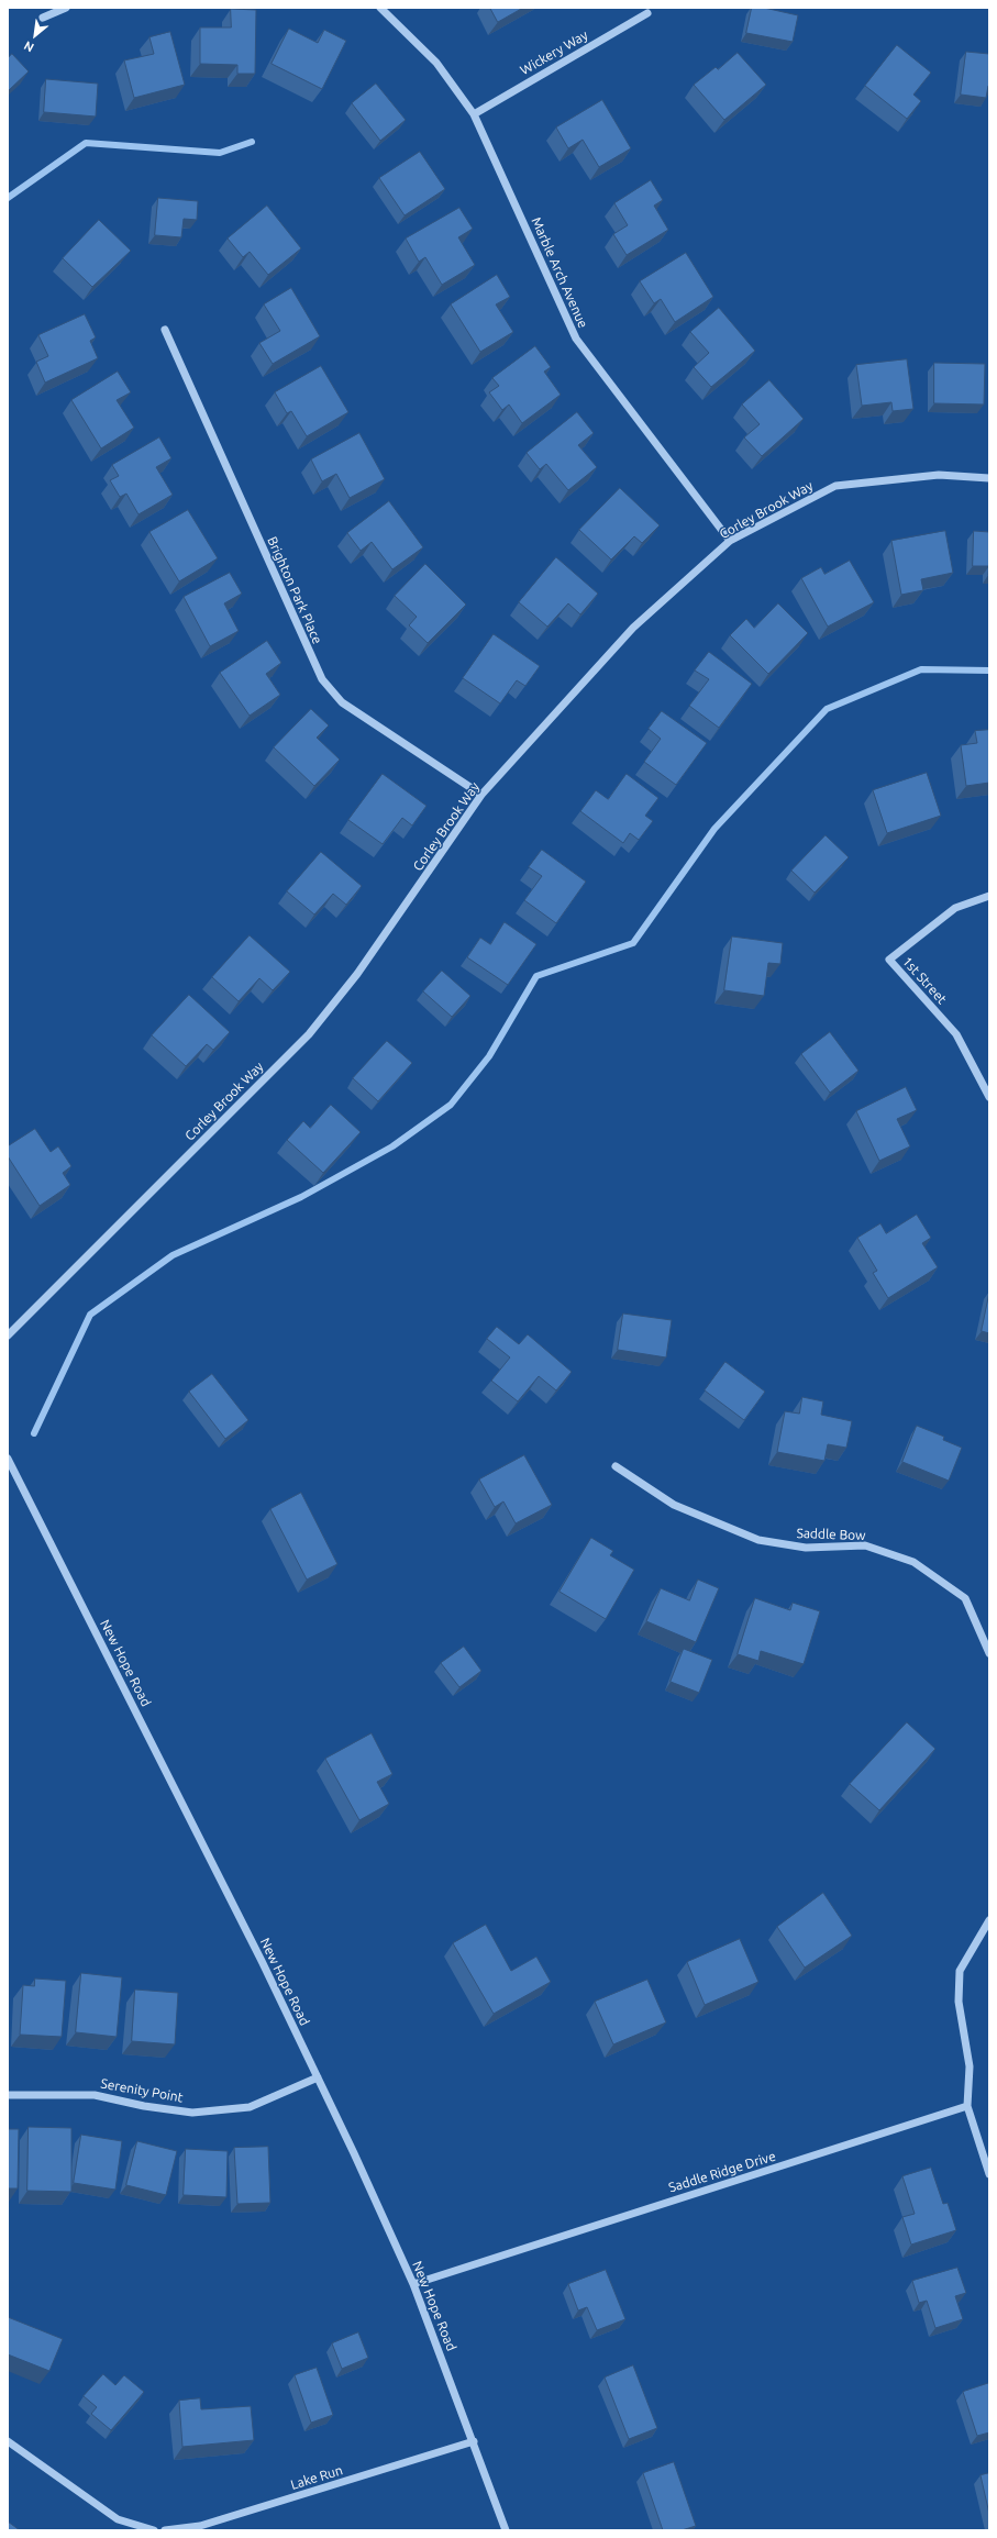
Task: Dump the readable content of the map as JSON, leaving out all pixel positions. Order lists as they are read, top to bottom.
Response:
{
  "streets": {
    "street": [
      "Wickery Way",
      "Marble Arch Avenue",
      "Corley Brook Way",
      "Brighton Park Place",
      "1st Street",
      "Saddle Bow",
      "New Hope Road",
      "Serenity Point",
      "Saddle Ridge Drive",
      "Lake Run"
    ]
  },
  "crossings": [
    ["Wickery Way", "Marble Arch Avenue"],
    ["Marble Arch Avenue", "Corley Brook Way"],
    ["Corley Brook Way", "Brighton Park Place"],
    ["New Hope Road", "Serenity Point"],
    ["New Hope Road", "Saddle Ridge Drive"],
    ["New Hope Road", "Lake Run"]
  ],
  "north": "bottom left"
}
